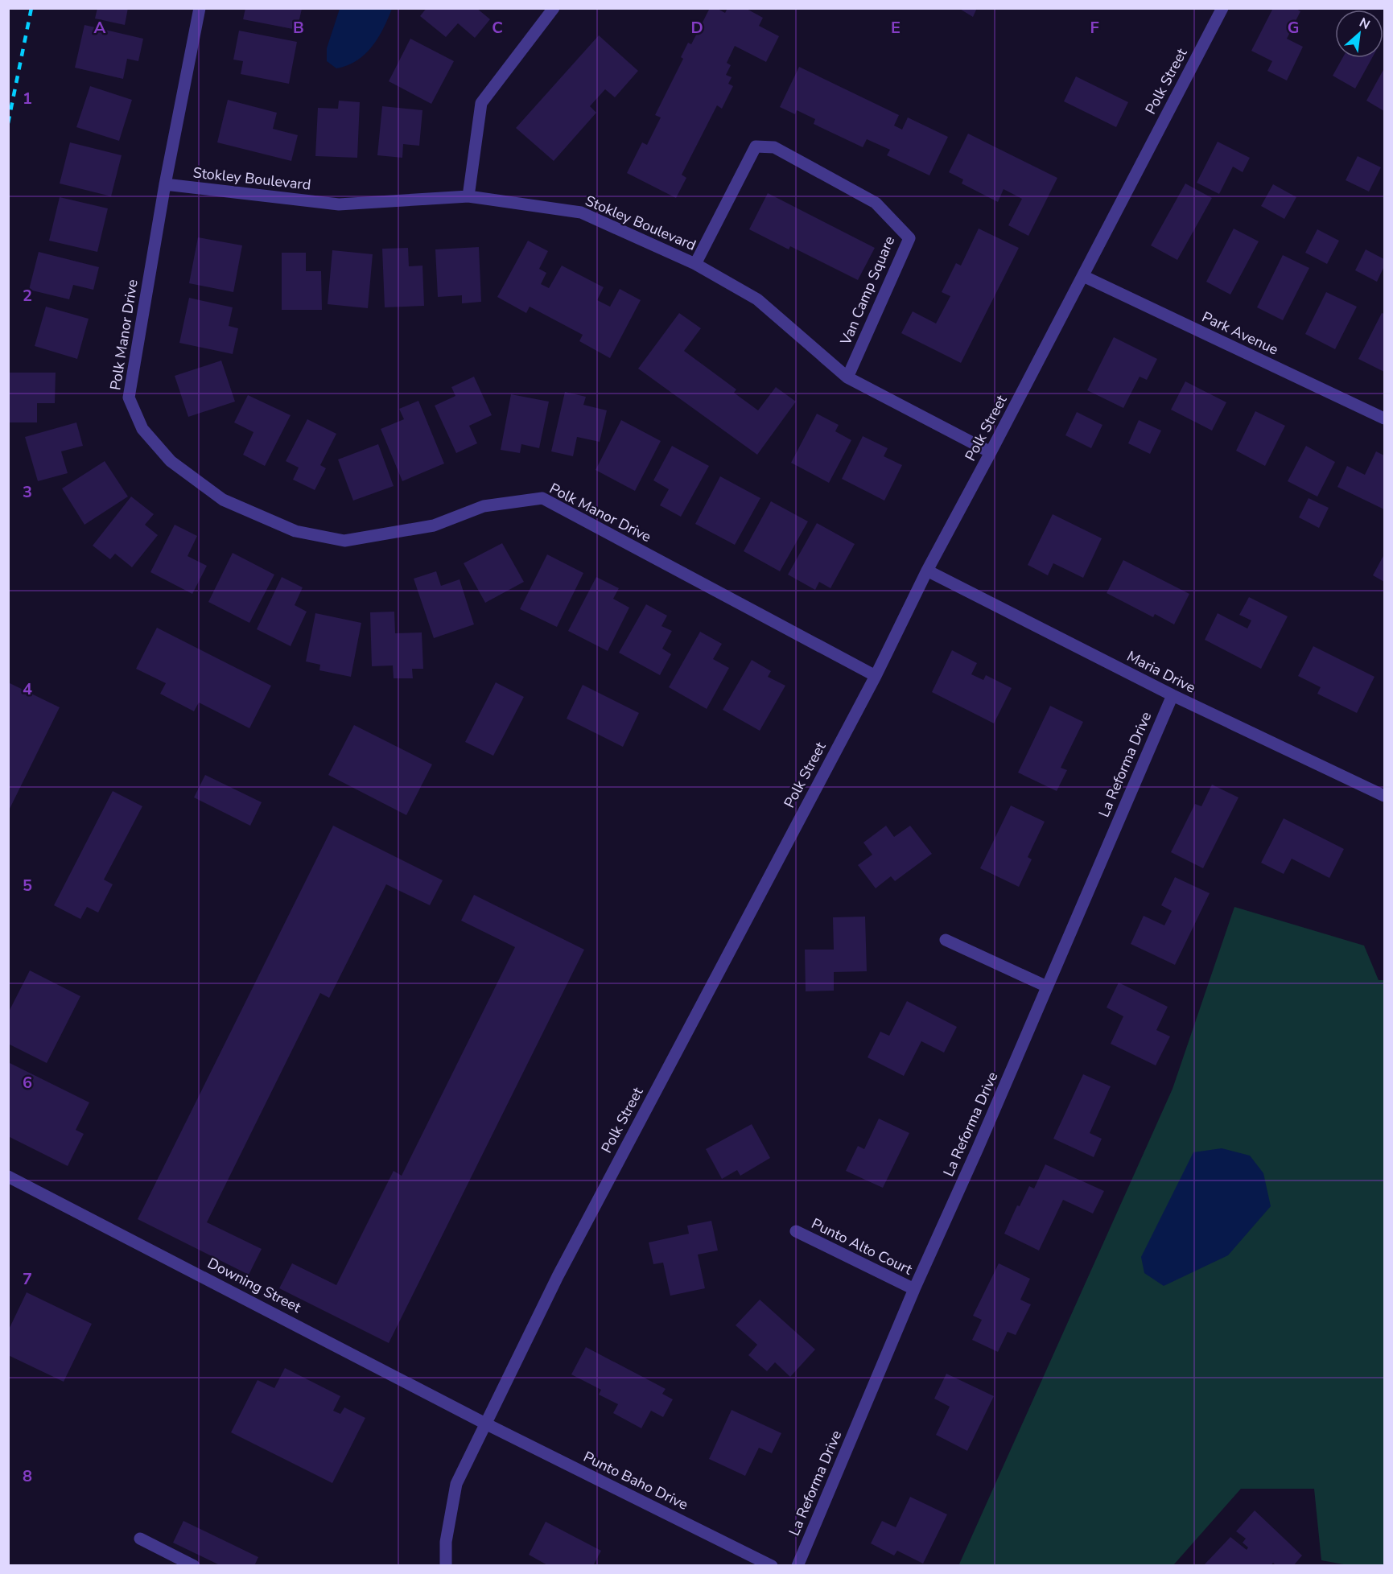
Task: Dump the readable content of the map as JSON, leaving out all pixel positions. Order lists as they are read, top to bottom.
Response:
{
  "streets": {
    "street": [
      "Polk Street",
      "Stokley Boulevard",
      "Van Camp Square",
      "Park Avenue",
      "Polk Manor Drive",
      "Maria Drive",
      "La Reforma Drive",
      "Punto Alto Court",
      "Downing Street",
      "Punto Baho Drive"
    ]
  },
  "crossings": [
    ["Polk Street", "Stokley Boulevard"],
    ["Polk Street", "Park Avenue"],
    ["Polk Street", "Polk Manor Drive"],
    ["Polk Street", "Maria Drive"],
    ["Polk Street", "Downing Street"],
    ["Polk Street", "Punto Baho Drive"],
    ["Stokley Boulevard", "Van Camp Square"],
    ["Stokley Boulevard", "Polk Manor Drive"],
    ["Maria Drive", "La Reforma Drive"],
    ["La Reforma Drive", "Punto Alto Court"],
    ["Downing Street", "Punto Baho Drive"]
  ],
  "north": "top right",
  "grid": {
    "columns": [
      "A",
      "B",
      "C",
      "D",
      "E",
      "F",
      "G"
    ],
    "rows": [
      "1",
      "2",
      "3",
      "4",
      "5",
      "6",
      "7",
      "8"
    ]
  }
}
